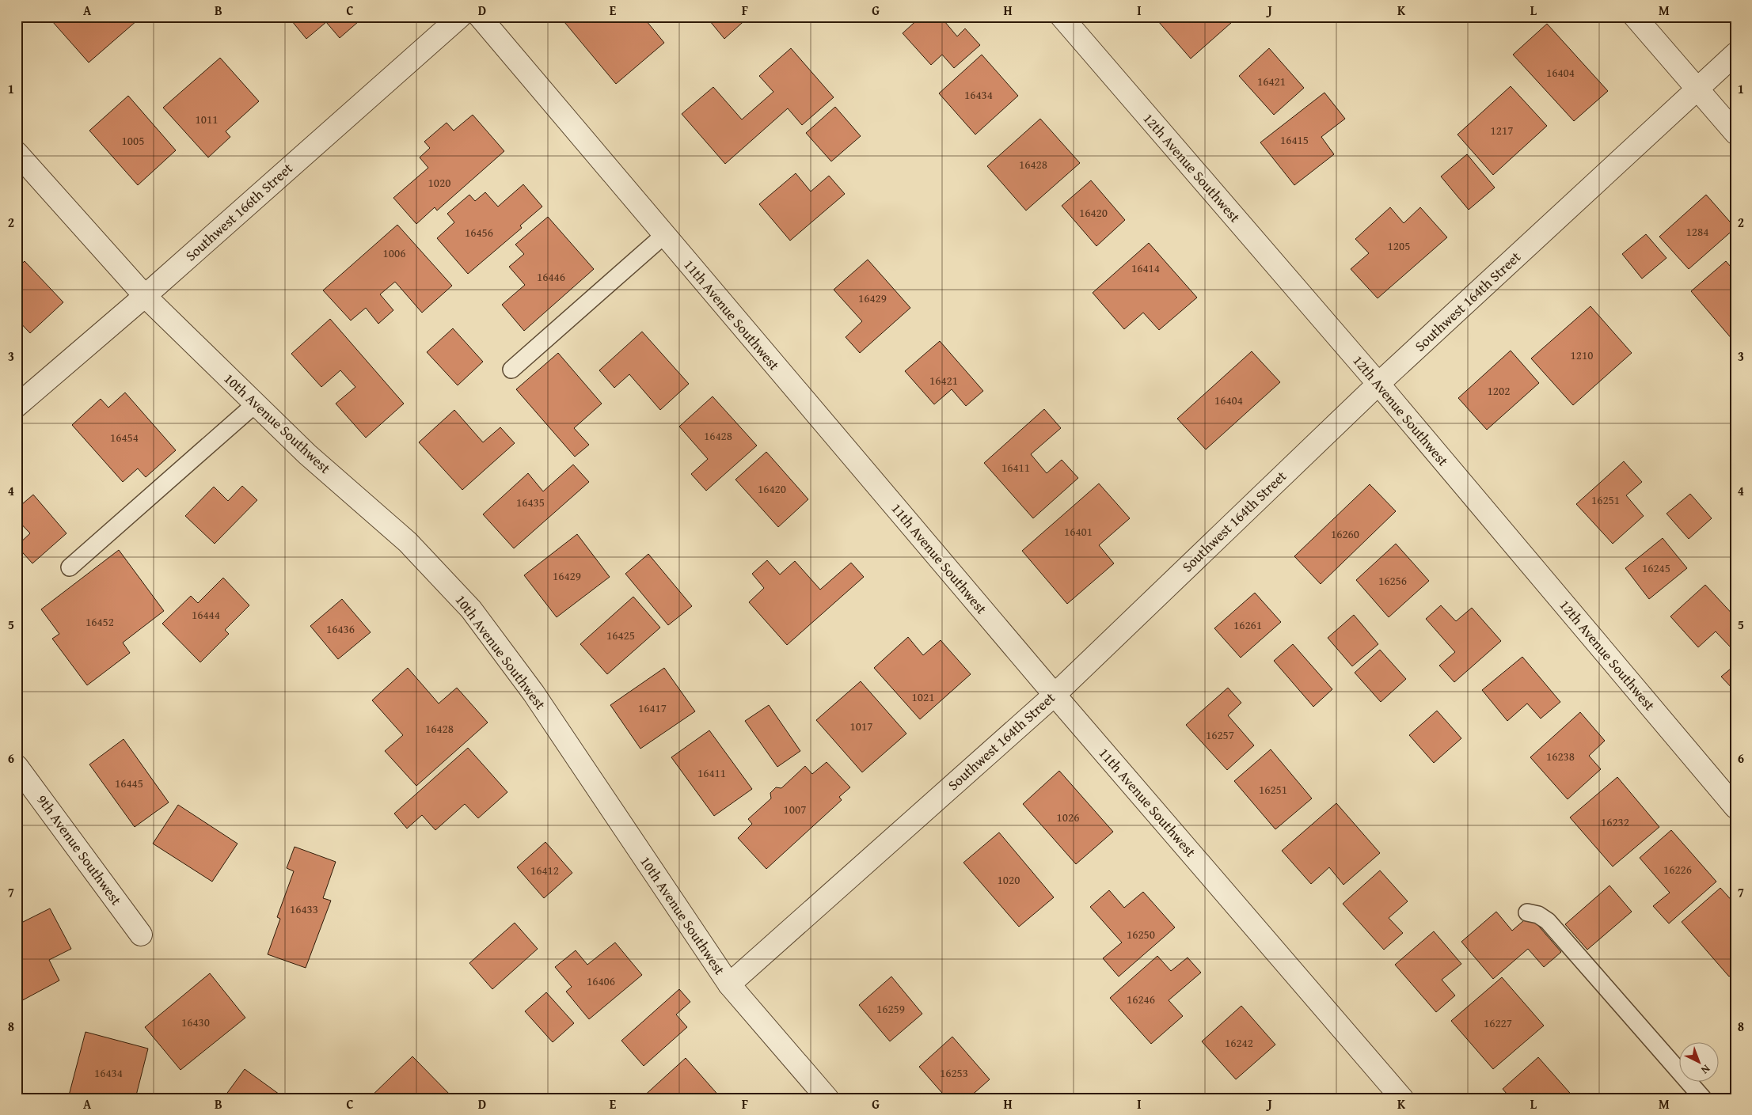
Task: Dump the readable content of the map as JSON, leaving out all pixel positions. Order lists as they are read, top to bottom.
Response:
{
  "streets": {
    "street": [
      "12th Avenue Southwest",
      "Southwest 166th Street",
      "Southwest 164th Street",
      "11th Avenue Southwest",
      "10th Avenue Southwest",
      "9th Avenue Southwest"
    ]
  },
  "crossings": [
    ["12th Avenue Southwest", "Southwest 164th Street"],
    ["Southwest 166th Street", "10th Avenue Southwest"],
    ["Southwest 164th Street", "11th Avenue Southwest"],
    ["Southwest 164th Street", "10th Avenue Southwest"]
  ],
  "house_numbers": [
    "16404",
    "16421",
    "16434",
    "1011",
    "1217",
    "16415",
    "1005",
    "16428",
    "1020",
    "16420",
    "1284",
    "16456",
    "1205",
    "1006",
    "16414",
    "16446",
    "16429",
    "1210",
    "16421",
    "1202",
    "16404",
    "16428",
    "16454",
    "16411",
    "16420",
    "16251",
    "16435",
    "16401",
    "16260",
    "16245",
    "16429",
    "16256",
    "16444",
    "16452",
    "16261",
    "16436",
    "16425",
    "1021",
    "16417",
    "1017",
    "16428",
    "16257",
    "16238",
    "16411",
    "16445",
    "16251",
    "1007",
    "1026",
    "16232",
    "16226",
    "16412",
    "1020",
    "16433",
    "16250",
    "16406",
    "16246",
    "16259",
    "16430",
    "16227",
    "16242",
    "16434",
    "16253"
  ],
  "north": "bottom right",
  "grid": {
    "columns": [
      "A",
      "B",
      "C",
      "D",
      "E",
      "F",
      "G",
      "H",
      "I",
      "J",
      "K",
      "L",
      "M"
    ],
    "rows": [
      "1",
      "2",
      "3",
      "4",
      "5",
      "6",
      "7",
      "8"
    ]
  }
}
